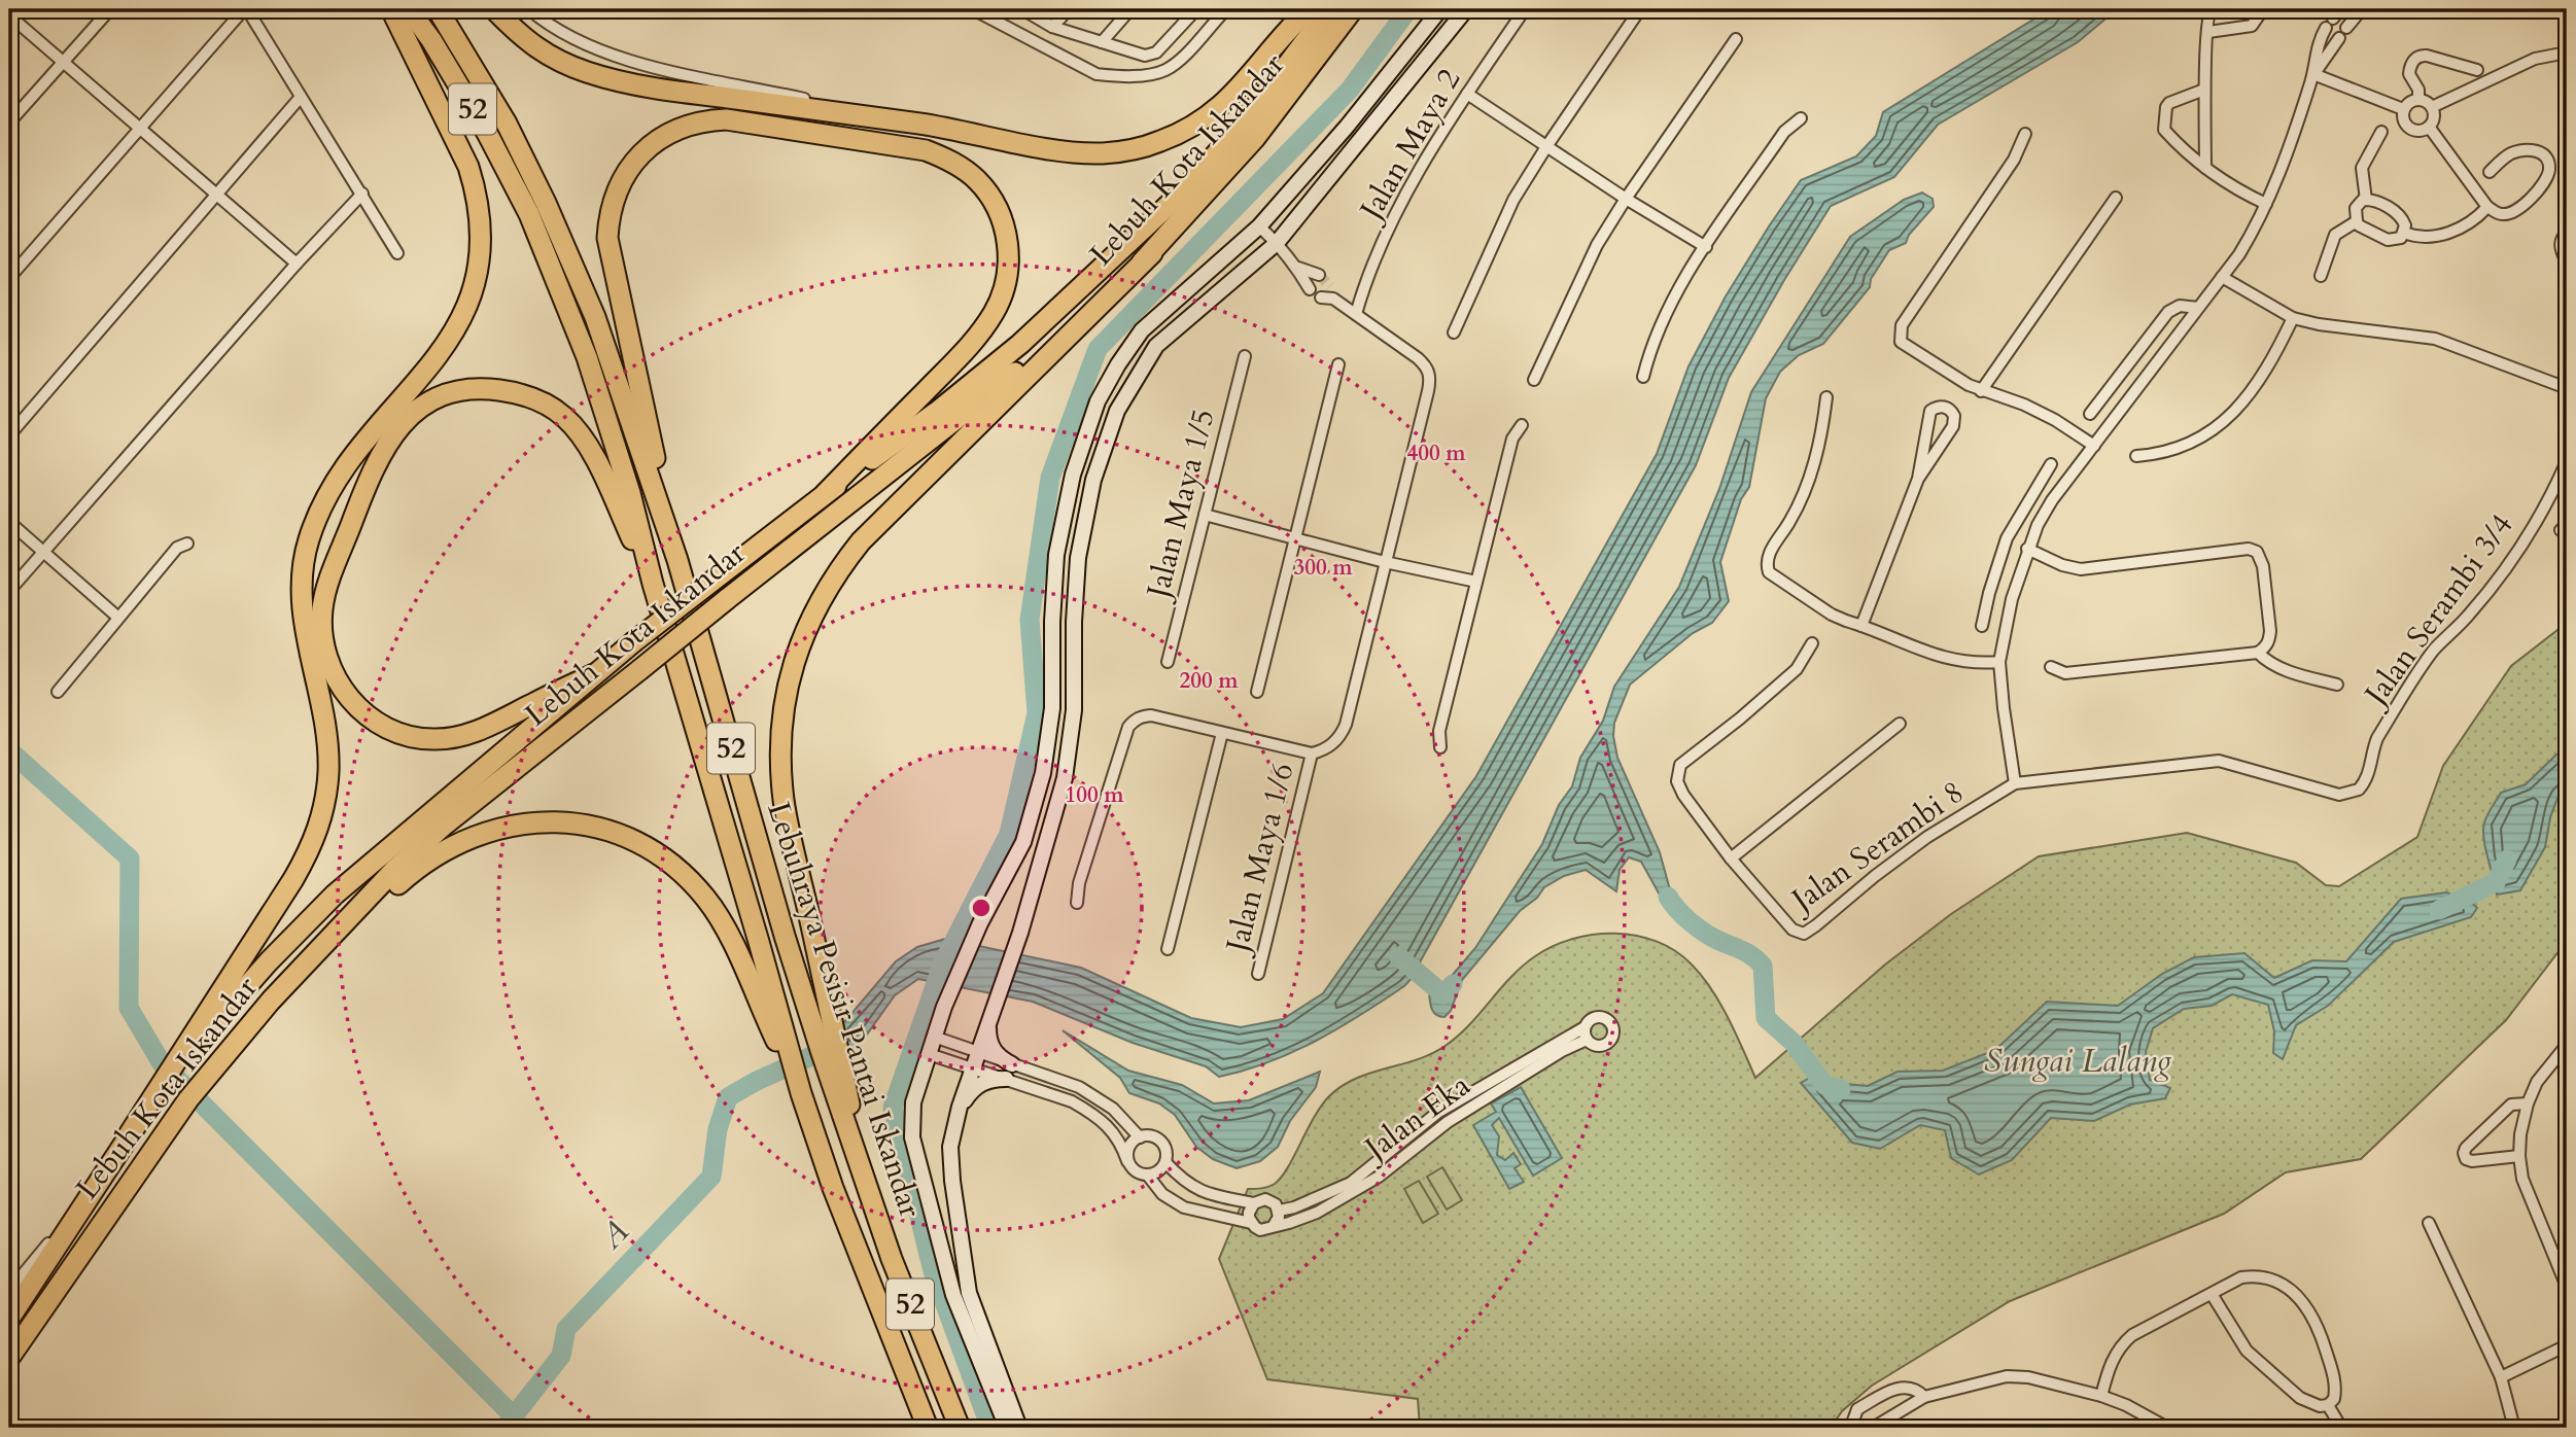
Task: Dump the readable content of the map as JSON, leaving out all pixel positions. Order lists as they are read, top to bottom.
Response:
{
  "streets": {
    "highway": ["52", "Lebuh Kota Iskandar", "Lebuhraya Pesisir Pantai Iskandar"],
    "street": [
      "Jalan Maya 2",
      "Jalan Maya 1/5",
      "Jalan Serambi 3/4",
      "Jalan Serambi 8",
      "Jalan Maya 1/6",
      "Jalan Eka"
    ]
  },
  "crossings": [
    ["Jalan Serambi 3/4", "Jalan Serambi 8"]
  ],
  "water": ["Sungai Lalang", "A"],
  "rings": [
    "400 m",
    "300 m",
    "200 m",
    "100 m"
  ]
}
